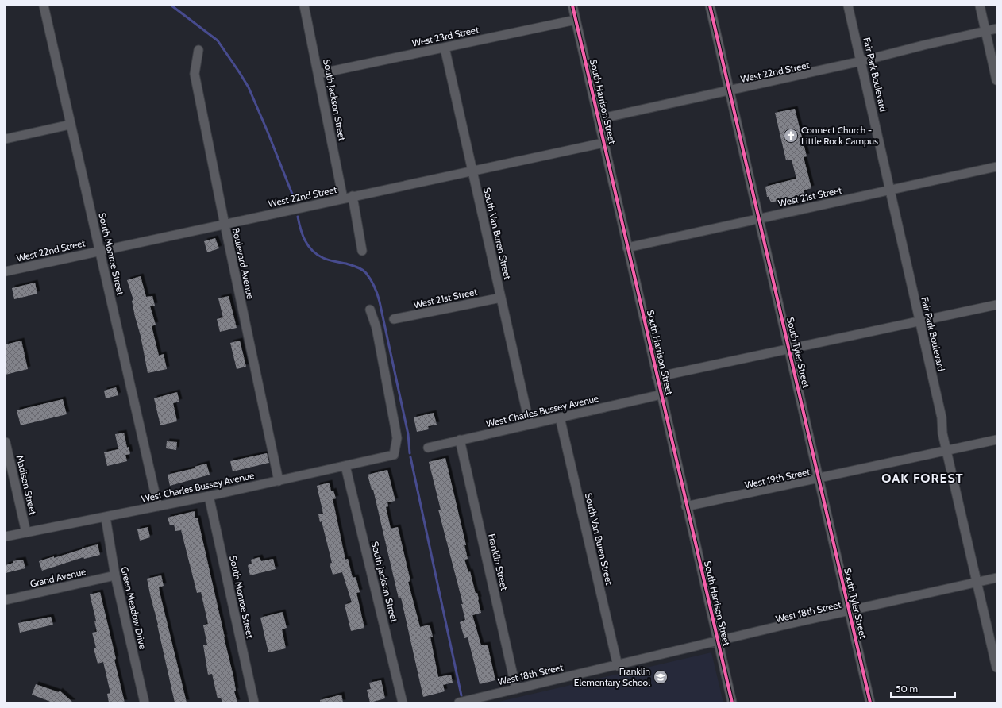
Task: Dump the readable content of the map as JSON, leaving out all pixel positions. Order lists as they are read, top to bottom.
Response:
{
  "streets": {
    "street": [
      "West 23rd Street",
      "West 22nd Street",
      "Fair Park Boulevard",
      "South Jackson Street",
      "South Harrison Street",
      "West 21st Street",
      "South Van Buren Street",
      "South Monroe Street",
      "Boulevard Avenue",
      "South Tyler Street",
      "West Charles Bussey Avenue",
      "West 19th Street",
      "Madison Street",
      "Franklin Street",
      "Grand Avenue",
      "Green Meadow Drive",
      "West 18th Street"
    ]
  },
  "crossings": [
    ["West 23rd Street", "South Jackson Street"],
    ["West 23rd Street", "South Harrison Street"],
    ["West 23rd Street", "South Van Buren Street"],
    ["West 22nd Street", "Fair Park Boulevard"],
    ["West 22nd Street", "South Jackson Street"],
    ["West 22nd Street", "South Harrison Street"],
    ["West 22nd Street", "South Van Buren Street"],
    ["West 22nd Street", "South Monroe Street"],
    ["West 22nd Street", "Boulevard Avenue"],
    ["West 22nd Street", "South Tyler Street"],
    ["Fair Park Boulevard", "West 21st Street"],
    ["Fair Park Boulevard", "West 19th Street"],
    ["Fair Park Boulevard", "West 18th Street"],
    ["South Jackson Street", "West Charles Bussey Avenue"],
    ["South Harrison Street", "West 21st Street"],
    ["South Harrison Street", "West Charles Bussey Avenue"],
    ["South Harrison Street", "West 19th Street"],
    ["South Harrison Street", "West 18th Street"],
    ["West 21st Street", "South Van Buren Street"],
    ["West 21st Street", "South Tyler Street"],
    ["South Van Buren Street", "West Charles Bussey Avenue"],
    ["South Van Buren Street", "West 18th Street"],
    ["South Monroe Street", "West Charles Bussey Avenue"],
    ["Boulevard Avenue", "West Charles Bussey Avenue"],
    ["South Tyler Street", "West 19th Street"],
    ["South Tyler Street", "West 18th Street"],
    ["West Charles Bussey Avenue", "Madison Street"],
    ["West Charles Bussey Avenue", "Franklin Street"],
    ["West Charles Bussey Avenue", "Green Meadow Drive"],
    ["Franklin Street", "West 18th Street"],
    ["Grand Avenue", "Green Meadow Drive"]
  ],
  "districts": ["OAK FOREST"],
  "places": {
    "church": ["Connect Church - Little Rock Campus"],
    "school or university": ["Franklin Elementary School"]
  },
  "scale_bar": "50 m"
}
